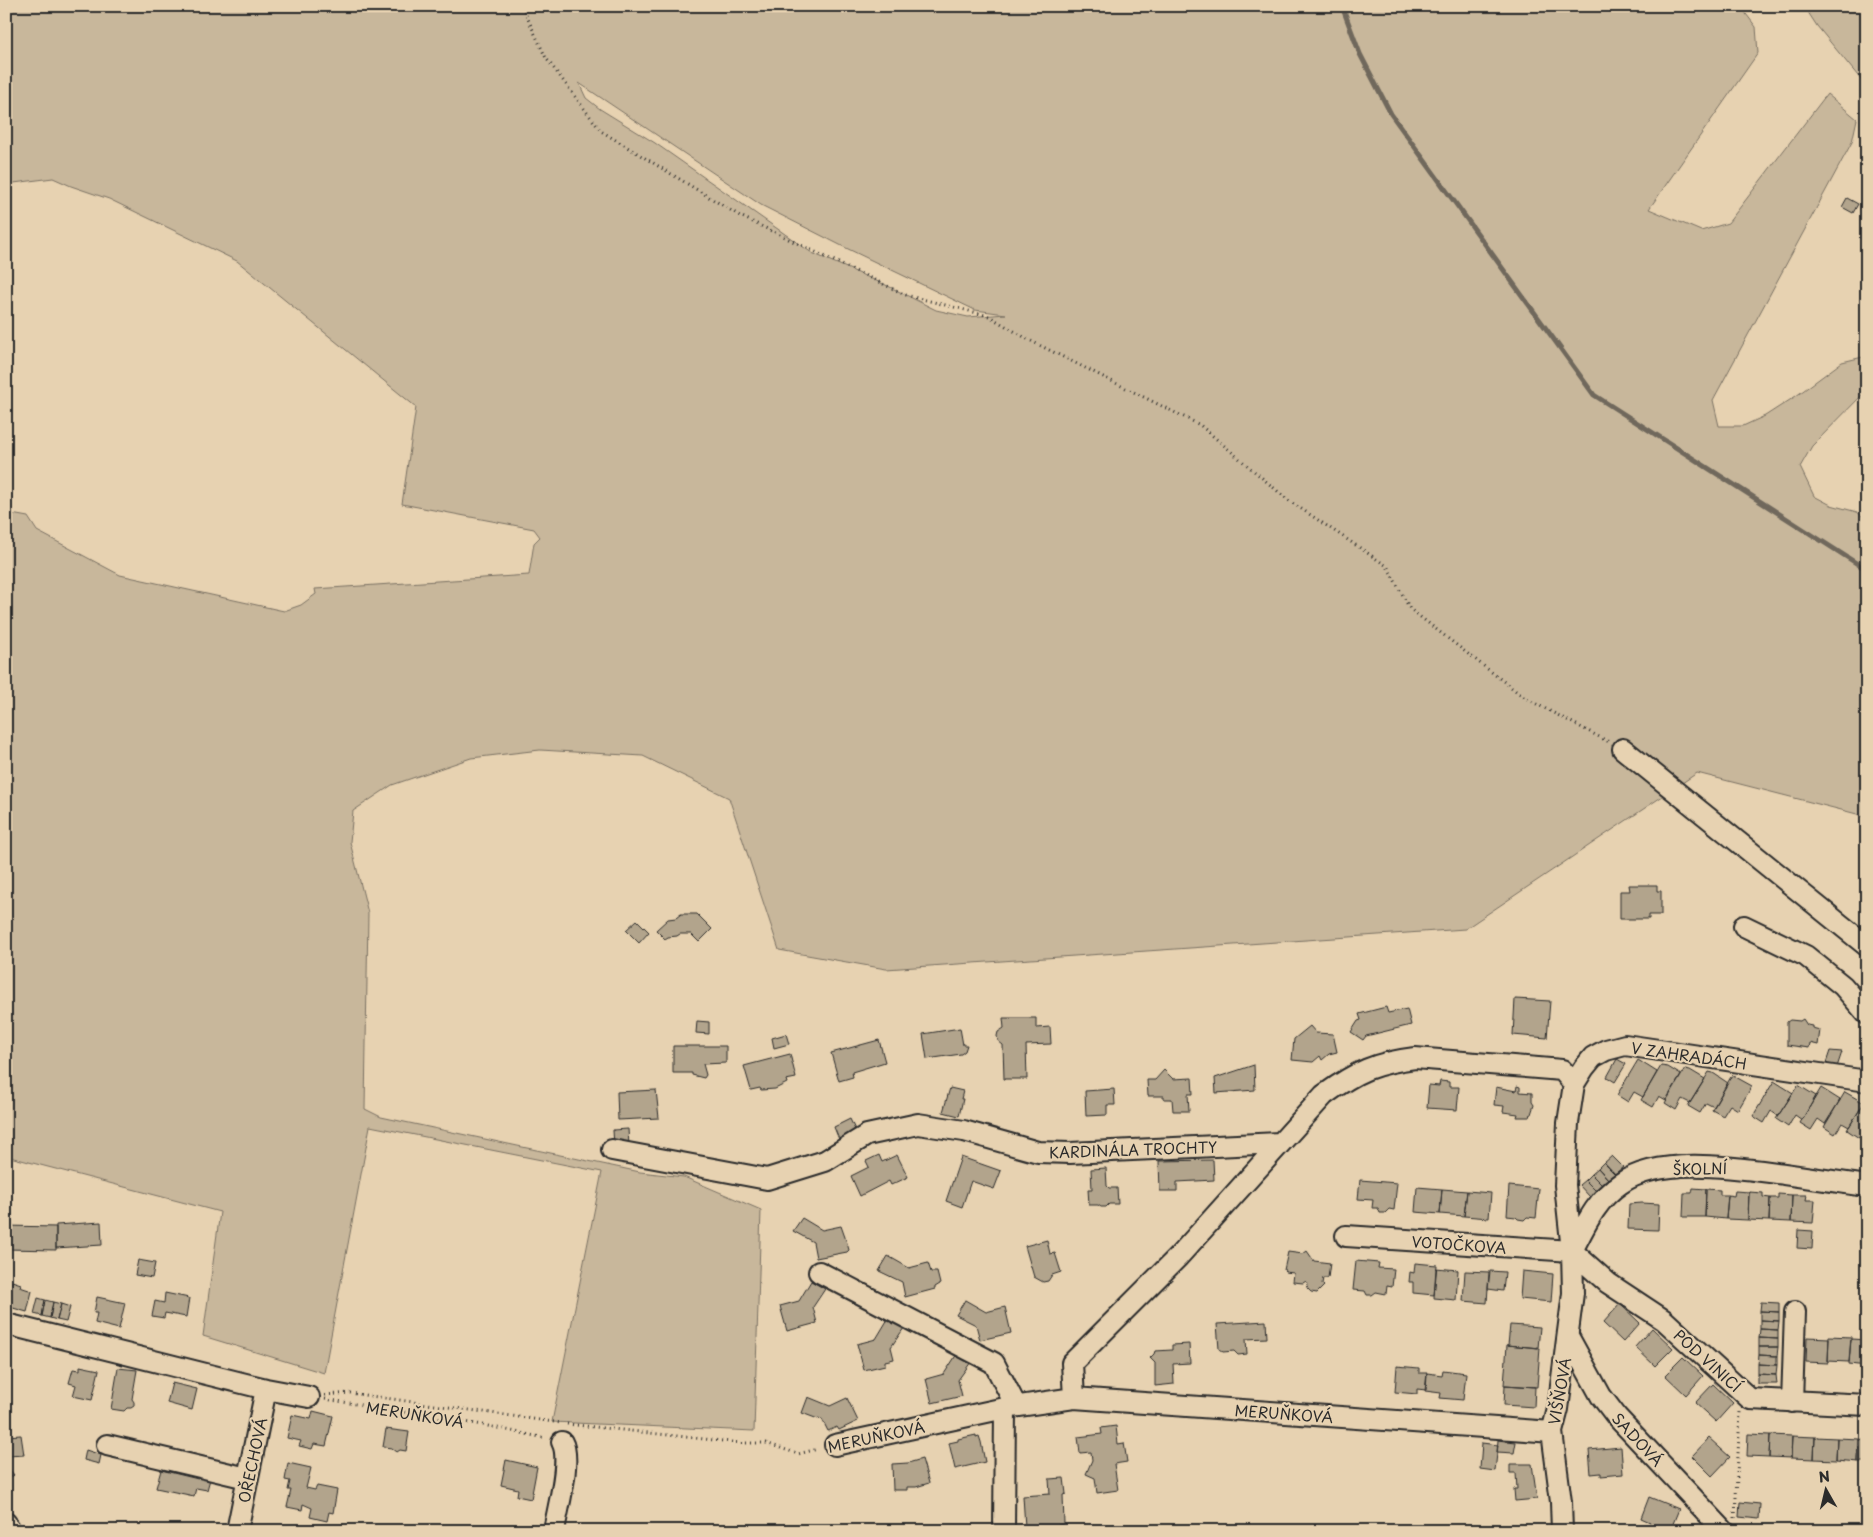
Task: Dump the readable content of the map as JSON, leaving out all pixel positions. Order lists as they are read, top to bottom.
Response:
{
  "streets": {
    "street": [
      "V ZAHRADÁCH",
      "KARDINÁLA TROCHTY",
      "ŠKOLNÍ",
      "VOTOČKOVA",
      "POD VINICÍ",
      "VIŠŇOVÁ",
      "MERUŇKOVÁ",
      "SADOVÁ",
      "OŘECHOVÁ"
    ]
  },
  "crossings": [
    ["V ZAHRADÁCH", "ŠKOLNÍ"],
    ["V ZAHRADÁCH", "VOTOČKOVA"],
    ["V ZAHRADÁCH", "POD VINICÍ"],
    ["V ZAHRADÁCH", "VIŠŇOVÁ"],
    ["ŠKOLNÍ", "VOTOČKOVA"],
    ["ŠKOLNÍ", "POD VINICÍ"],
    ["ŠKOLNÍ", "VIŠŇOVÁ"],
    ["VOTOČKOVA", "POD VINICÍ"],
    ["VOTOČKOVA", "VIŠŇOVÁ"],
    ["POD VINICÍ", "VIŠŇOVÁ"],
    ["VIŠŇOVÁ", "MERUŇKOVÁ"],
    ["VIŠŇOVÁ", "SADOVÁ"]
  ],
  "north": "top"
}
